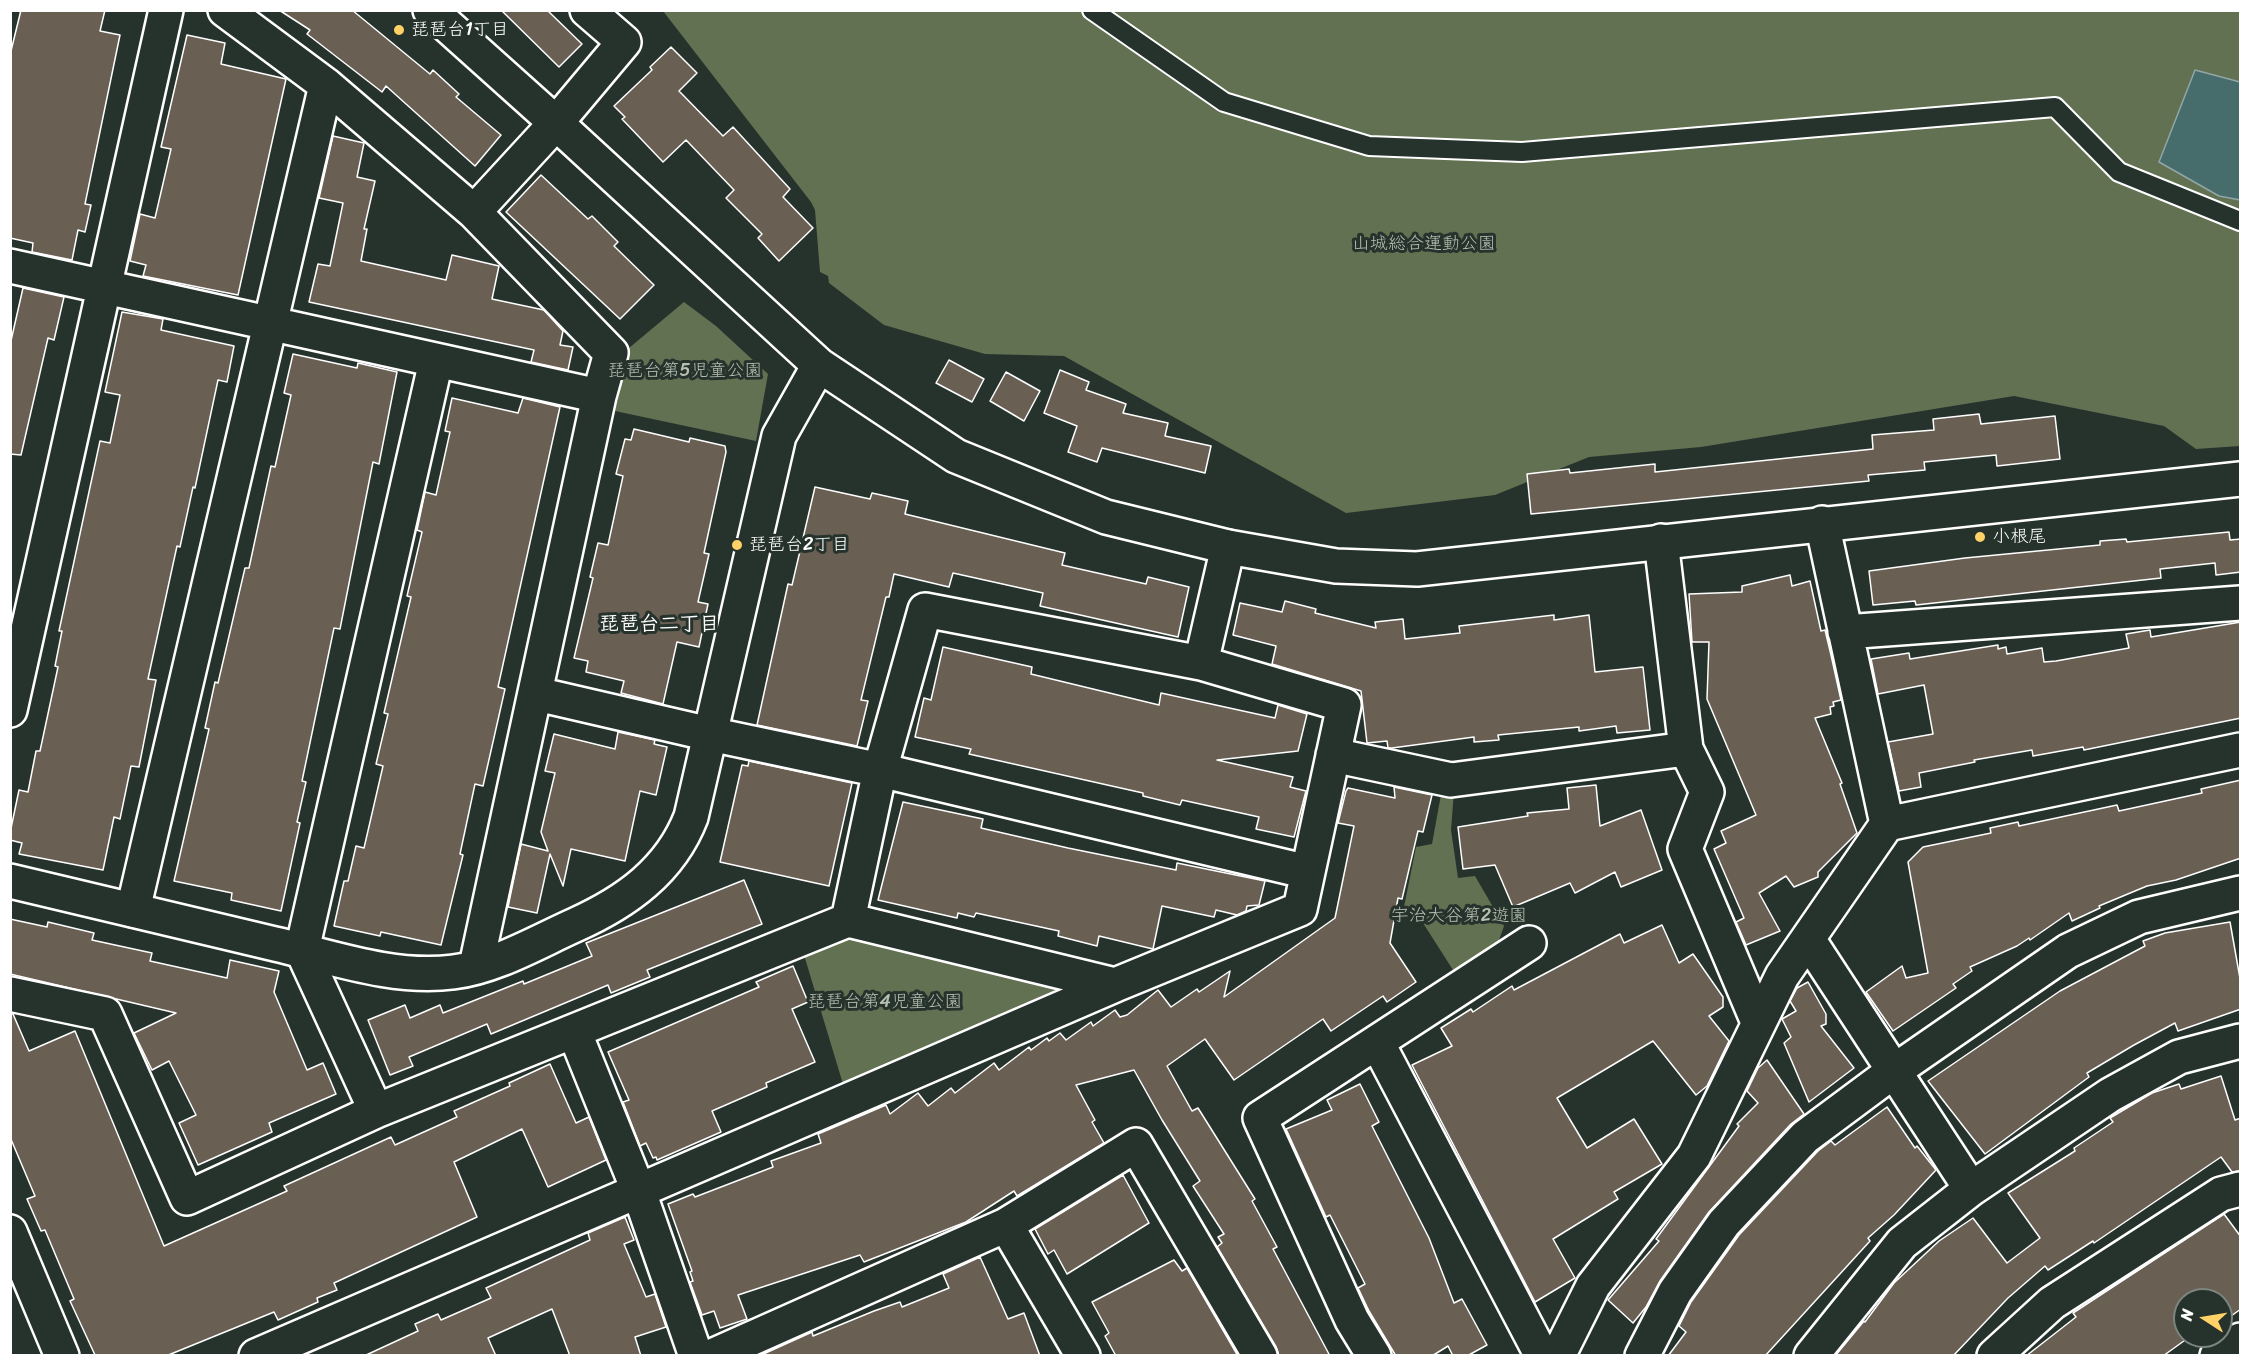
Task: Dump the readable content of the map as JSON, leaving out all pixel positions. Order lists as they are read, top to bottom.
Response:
{
  "districts": ["琵琶台二丁目"],
  "parks": [
    "山城総合運動公園",
    "琵琶台第5児童公園",
    "宇治大谷第2遊園",
    "琵琶台第4児童公園"
  ],
  "places": ["琵琶台1丁目", "小根尾", "琵琶台2丁目"],
  "north": "left"
}
